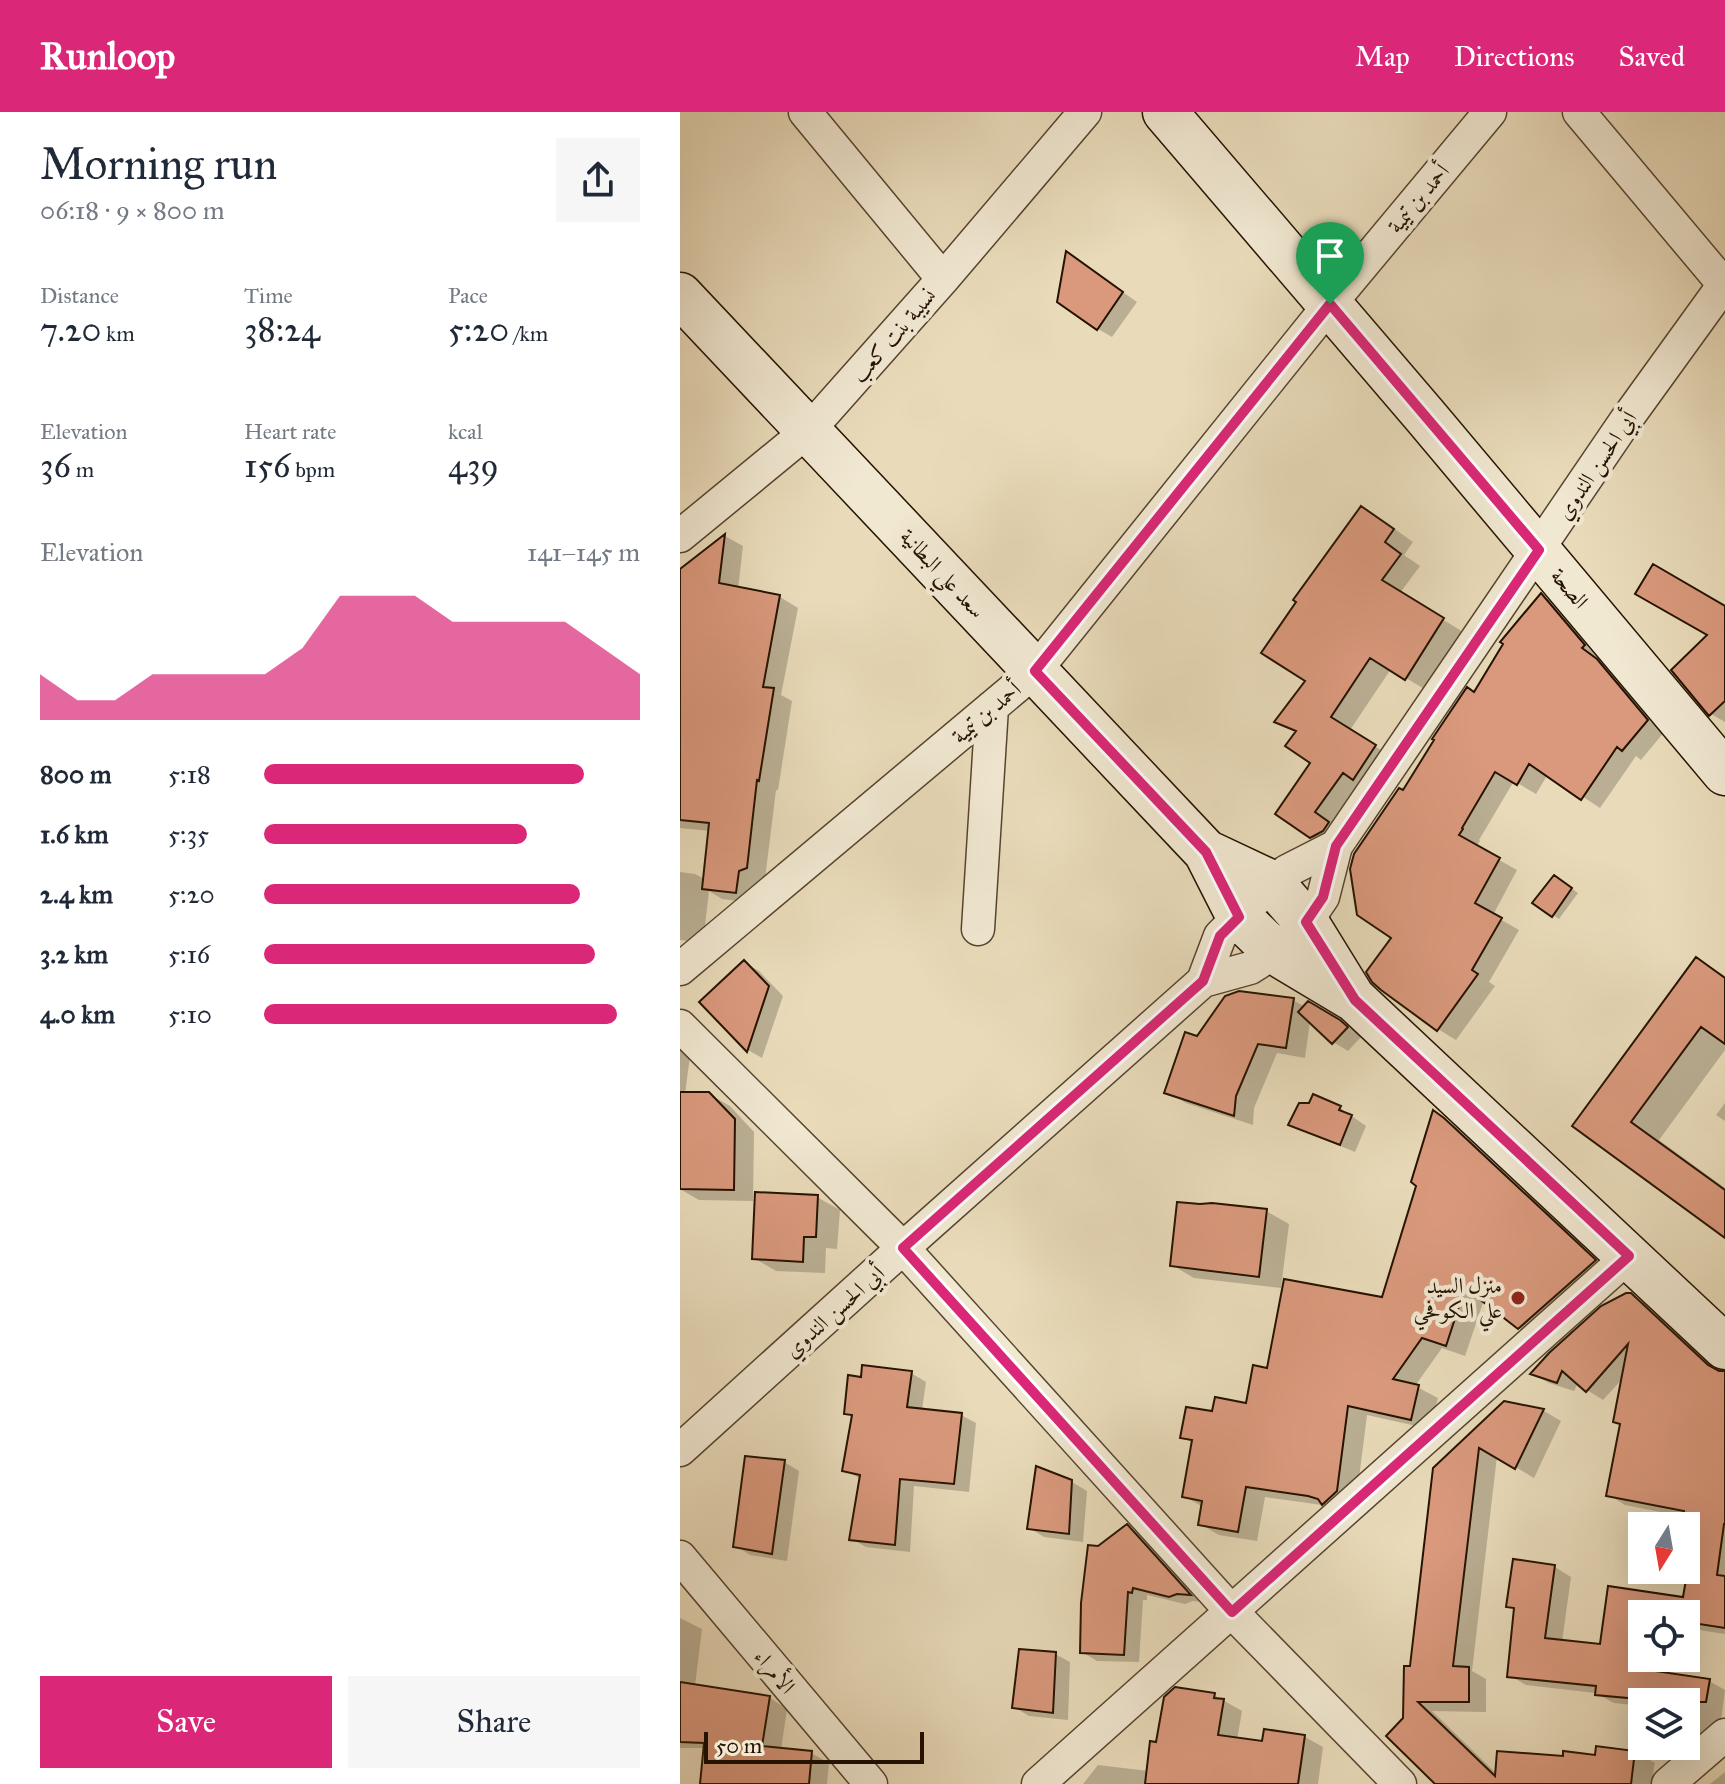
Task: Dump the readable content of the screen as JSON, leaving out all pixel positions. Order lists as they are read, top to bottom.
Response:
{
  "streets": {
    "main road": ["سعد علي البطانية", "الصحة"],
    "street": [
      "أحمد بن تيمية",
      "نسيبة بنت كعب",
      "أبي الحسن الندوي",
      "الأمراء"
    ]
  },
  "crossings": [
    ["أحمد بن تيمية", "سعد علي البطانية"],
    ["أحمد بن تيمية", "الصحة"],
    ["نسيبة بنت كعب", "سعد علي البطانية"],
    ["أبي الحسن الندوي", "سعد علي البطانية"],
    ["أبي الحسن الندوي", "الصحة"]
  ],
  "places": ["منزل السيد علي الكوفحي"],
  "scale_bar": "50 m",
  "north": "bottom",
  "page": {
    "header": "Runloop",
    "nav": ["Map", "Directions", "Saved"],
    "heading": ["Morning run", "06:18 · 9 × 800 m"],
    "stats": [
      ["Distance", "7.20 km"],
      ["Time", "38:24"],
      ["Pace", "5:20 /km"],
      ["Elevation", "36 m"],
      ["Heart rate", "156 bpm"],
      ["kcal", "439"]
    ],
    "chart": ["Elevation", "141–145 m"],
    "list": [
      {
        "name": "800 m",
        "note": "5:18"
      },
      {
        "name": "1.6 km",
        "note": "5:35"
      },
      {
        "name": "2.4 km",
        "note": "5:20"
      },
      {
        "name": "3.2 km",
        "note": "5:16"
      },
      {
        "name": "4.0 km",
        "note": "5:10"
      }
    ],
    "buttons": ["Save", "Share"],
    "scale": "50 m"
  }
}
